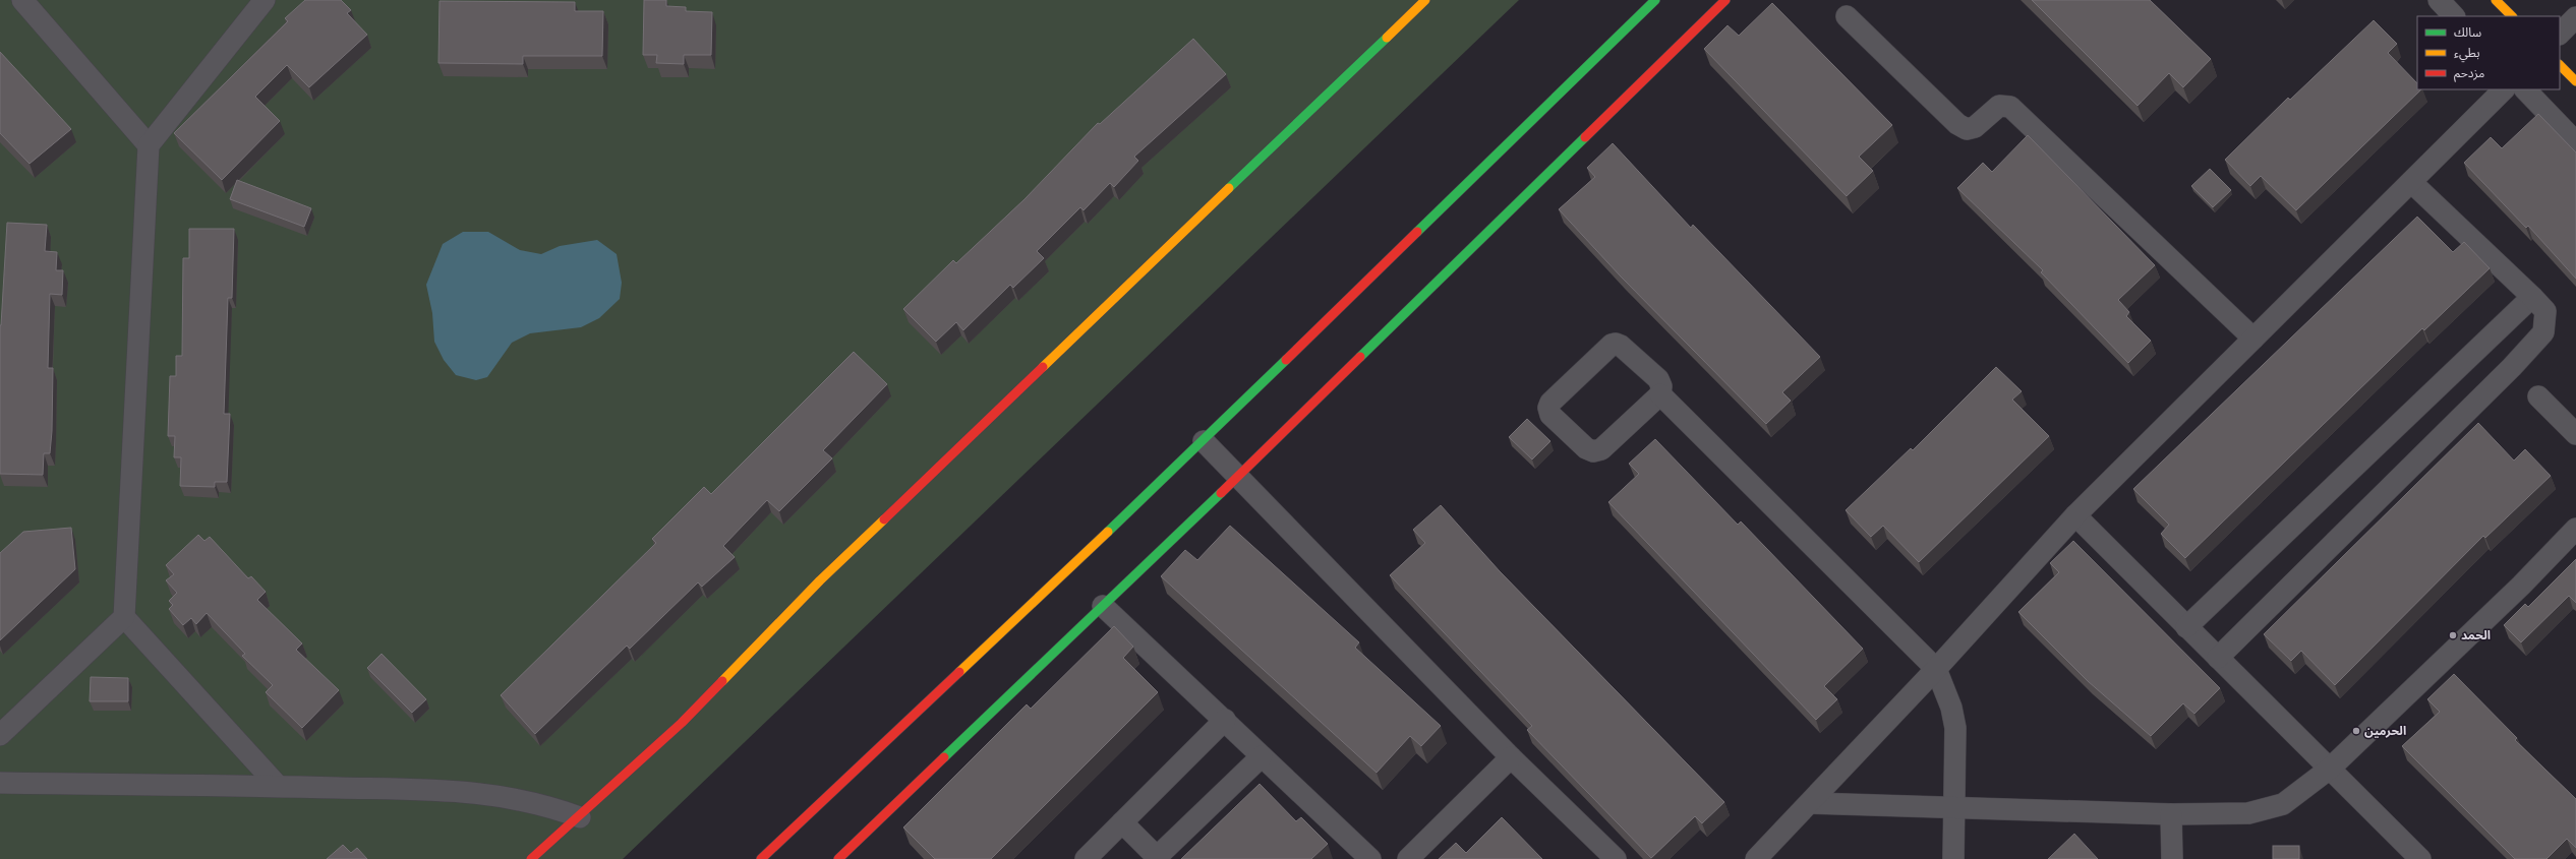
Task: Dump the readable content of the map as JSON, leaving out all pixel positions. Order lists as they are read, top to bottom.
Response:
{
  "places": ["الحمد", "الحرمين"],
  "legend": ["سالك", "بطيء", "مزدحم"]
}
